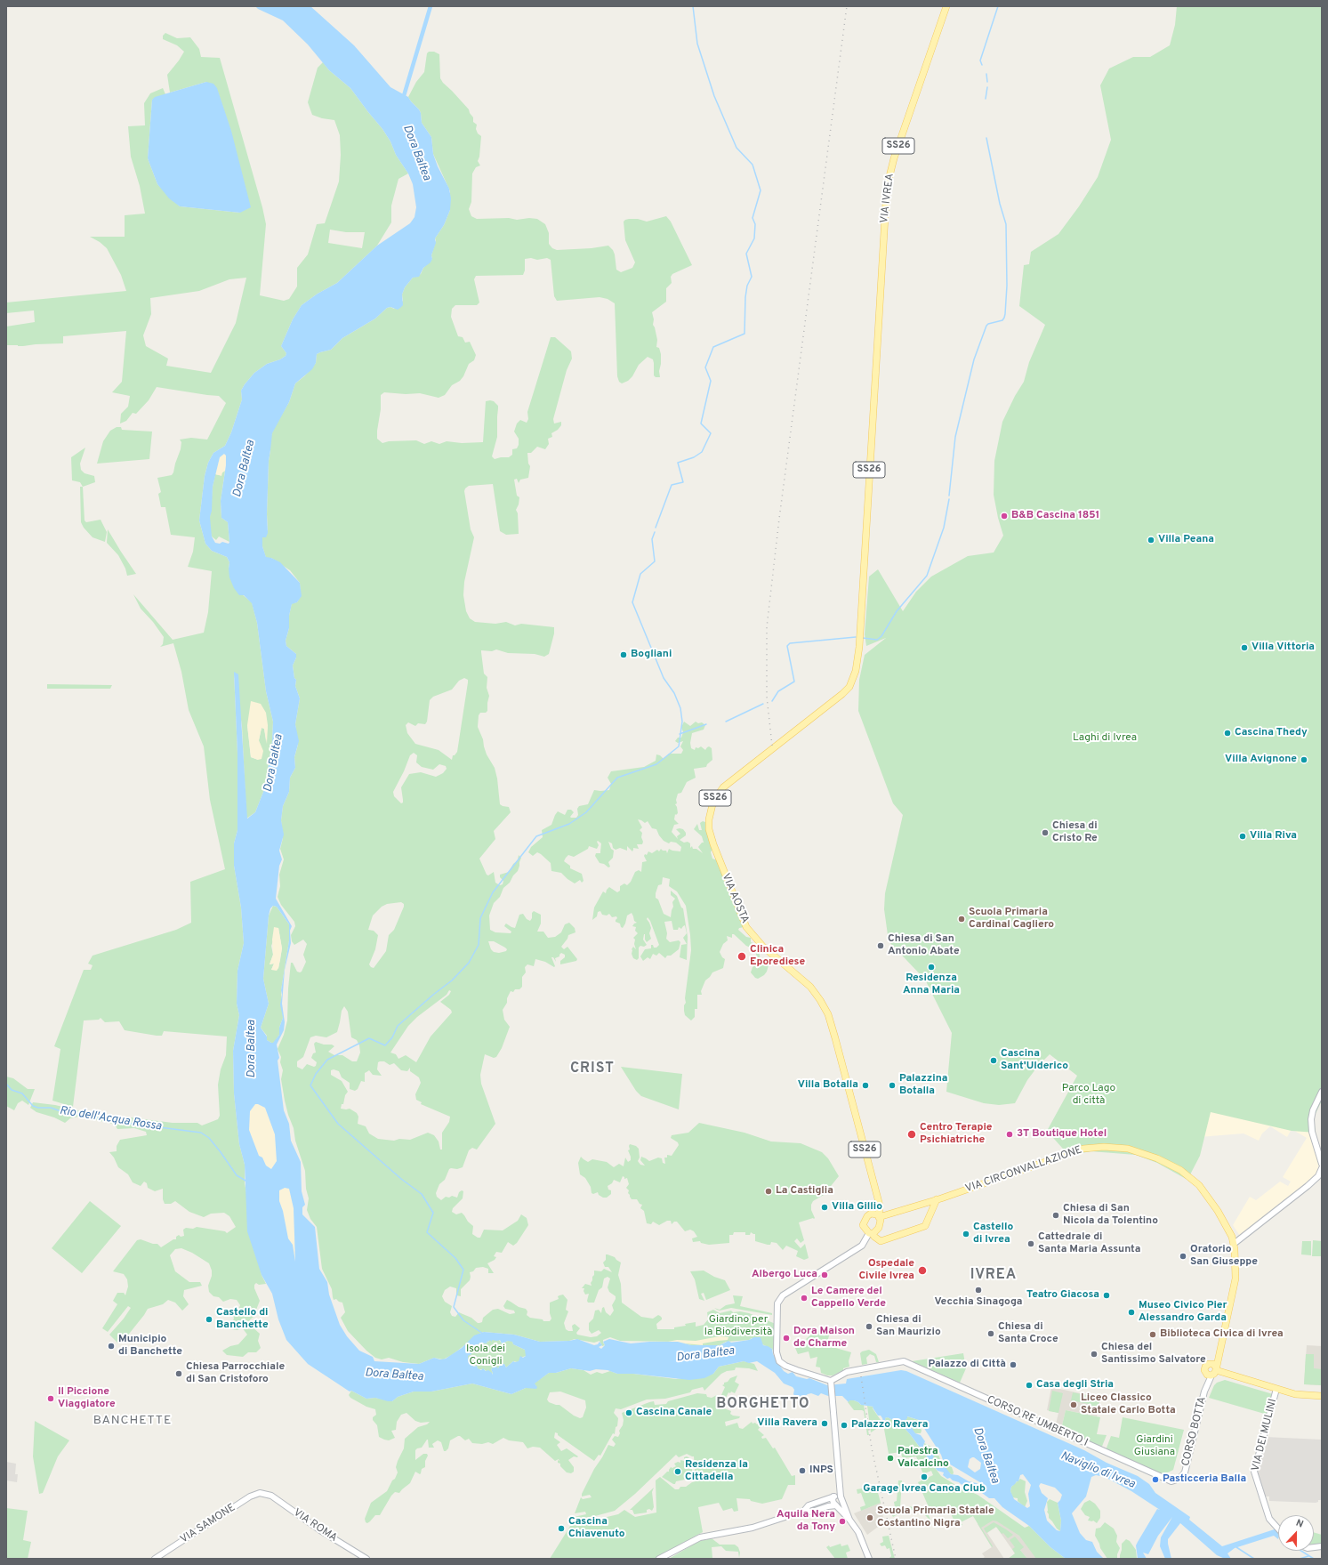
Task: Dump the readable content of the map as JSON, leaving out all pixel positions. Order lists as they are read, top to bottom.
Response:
{
  "streets": {
    "main road": [
      "SS26",
      "VIA IVREA",
      "VIA AOSTA",
      "VIA CIRCONVALLAZIONE",
      "CORSO RE UMBERTO I",
      "CORSO BOTTA",
      "VIA DEI MULINI",
      "VIA SAMONE",
      "VIA ROMA"
    ]
  },
  "crossings": [
    ["VIA IVREA", "VIA AOSTA"],
    ["VIA AOSTA", "VIA CIRCONVALLAZIONE"],
    ["VIA CIRCONVALLAZIONE", "CORSO BOTTA"],
    ["CORSO RE UMBERTO I", "CORSO BOTTA"],
    ["VIA SAMONE", "VIA ROMA"]
  ],
  "districts": [
    "CRIST",
    "IVREA",
    "BORGHETTO",
    "BANCHETTE"
  ],
  "water": ["Dora Baltea", "Rio dell'Acqua Rossa", "Naviglio di Ivrea"],
  "parks": [
    "Laghi di Ivrea",
    "Parco Lago di città",
    "Giardino per la Biodiversità",
    "Isola dei Conigli",
    "Giardini Giusiana"
  ],
  "places": [
    "B&B Cascina 1851",
    "Villa Peana",
    "Villa Vittoria",
    "Bogliani",
    "Cascina Thedy",
    "Villa Avignone",
    "Chiesa di Cristo Re",
    "Villa Riva",
    "Scuola Primaria Cardinal Cagliero",
    "Chiesa di San Antonio Abate",
    "Clinica Eporediese",
    "Residenza Anna Maria",
    "Cascina Sant'Ulderico",
    "Villa Botalla",
    "Palazzina Botalla",
    "Centro Terapie Psichiatriche",
    "3T Boutique Hotel",
    "La Castiglia",
    "Villa Gillio",
    "Chiesa di San Nicola da Tolentino",
    "Castello di Ivrea",
    "Cattedrale di Santa Maria Assunta",
    "Oratorio San Giuseppe",
    "Ospedale Civile Ivrea",
    "Albergo Luca",
    "Vecchia Sinagoga",
    "Teatro Giacosa",
    "Le Camere del Cappello Verde",
    "Museo Civico Pier Alessandro Garda",
    "Castello di Banchette",
    "Chiesa di San Maurizio",
    "Chiesa di Santa Croce",
    "Biblioteca Civica di Ivrea",
    "Dora Maison de Charme",
    "Municipio di Banchette",
    "Chiesa del Santissimo Salvatore",
    "Palazzo di Città",
    "Chiesa Parrocchiale di San Cristoforo",
    "Casa degli Stria",
    "Il Piccione Viaggiatore",
    "Liceo Classico Statale Carlo Botta",
    "Cascina Canale",
    "Villa Ravera",
    "Palazzo Ravera",
    "Palestra Valcalcino",
    "INPS",
    "Residenza la Cittadella",
    "Garage Ivrea Canoa Club",
    "Pasticceria Balla",
    "Scuola Primaria Statale Costantino Nigra",
    "Aquila Nera da Tony",
    "Cascina Chiavenuto"
  ],
  "north": "top"
}
